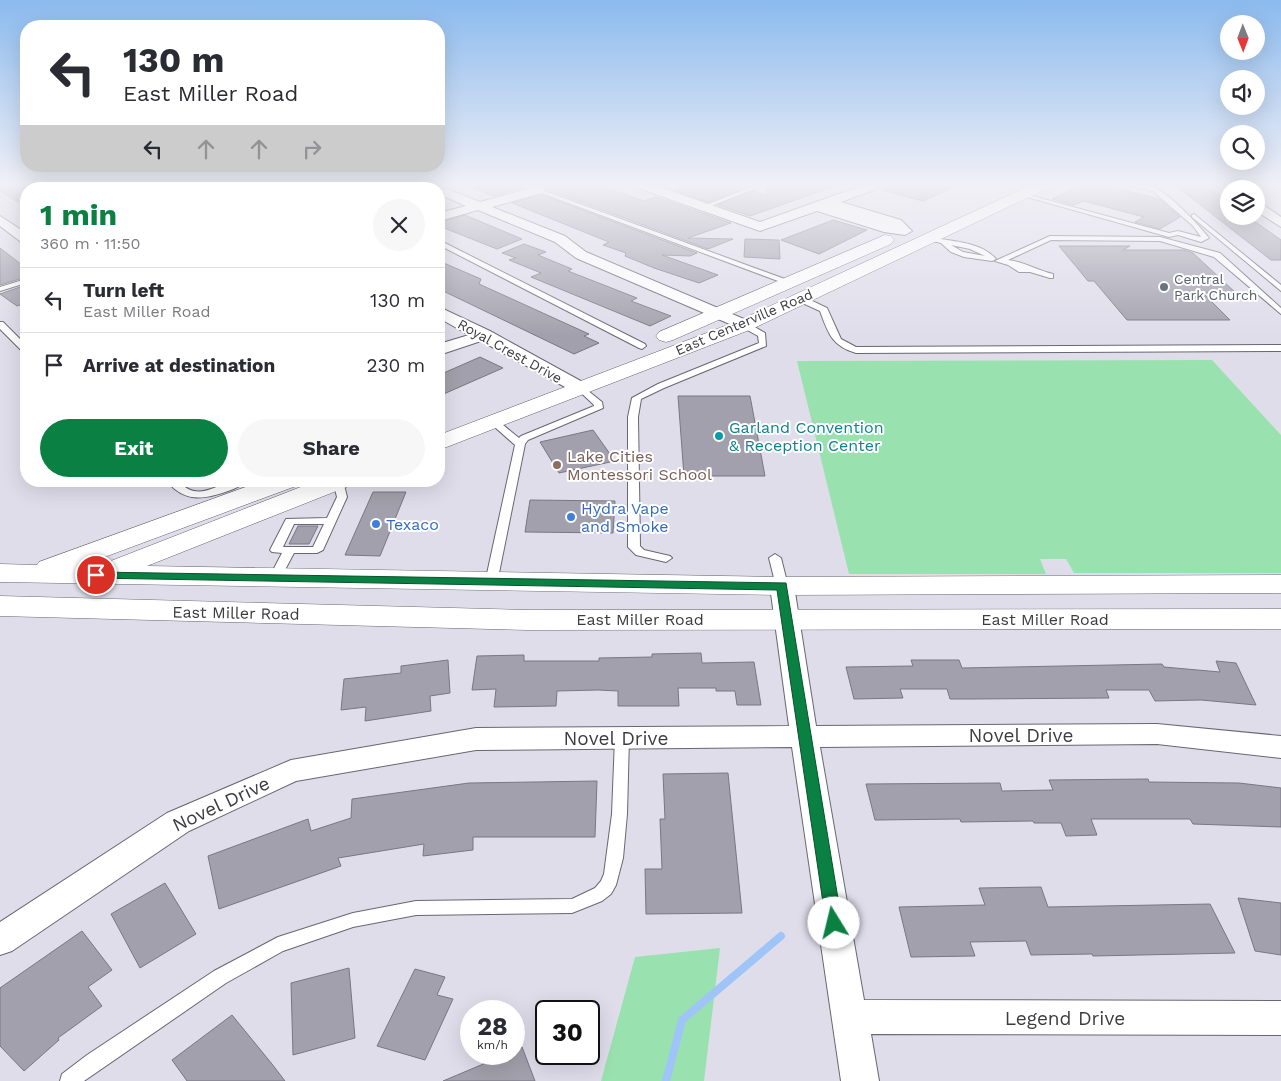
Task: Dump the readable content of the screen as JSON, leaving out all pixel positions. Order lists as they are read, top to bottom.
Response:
{
  "streets": {
    "main road": ["East Centerville Road", "East Miller Road"],
    "street": ["Royal Crest Drive", "Novel Drive", "Legend Drive"]
  },
  "crossings": [
    ["East Centerville Road", "Royal Crest Drive"]
  ],
  "places": [
    "Central Park Church",
    "Garland Convention & Reception Center",
    "Lake Cities Montessori School",
    "Hydra Vape and Smoke",
    "Texaco"
  ],
  "north": "bottom",
  "page": {
    "turn": ["130 m", "East Miller Road"],
    "heading": ["1 min", "360 m · 11:50"],
    "list": [
      {
        "name": "Turn left",
        "note": "East Miller Road",
        "value": "130 m"
      },
      {
        "name": "Arrive at destination",
        "value": "230 m"
      }
    ],
    "buttons": ["Exit", "Share"],
    "speed": "28 km/h",
    "limit": "30"
  }
}
